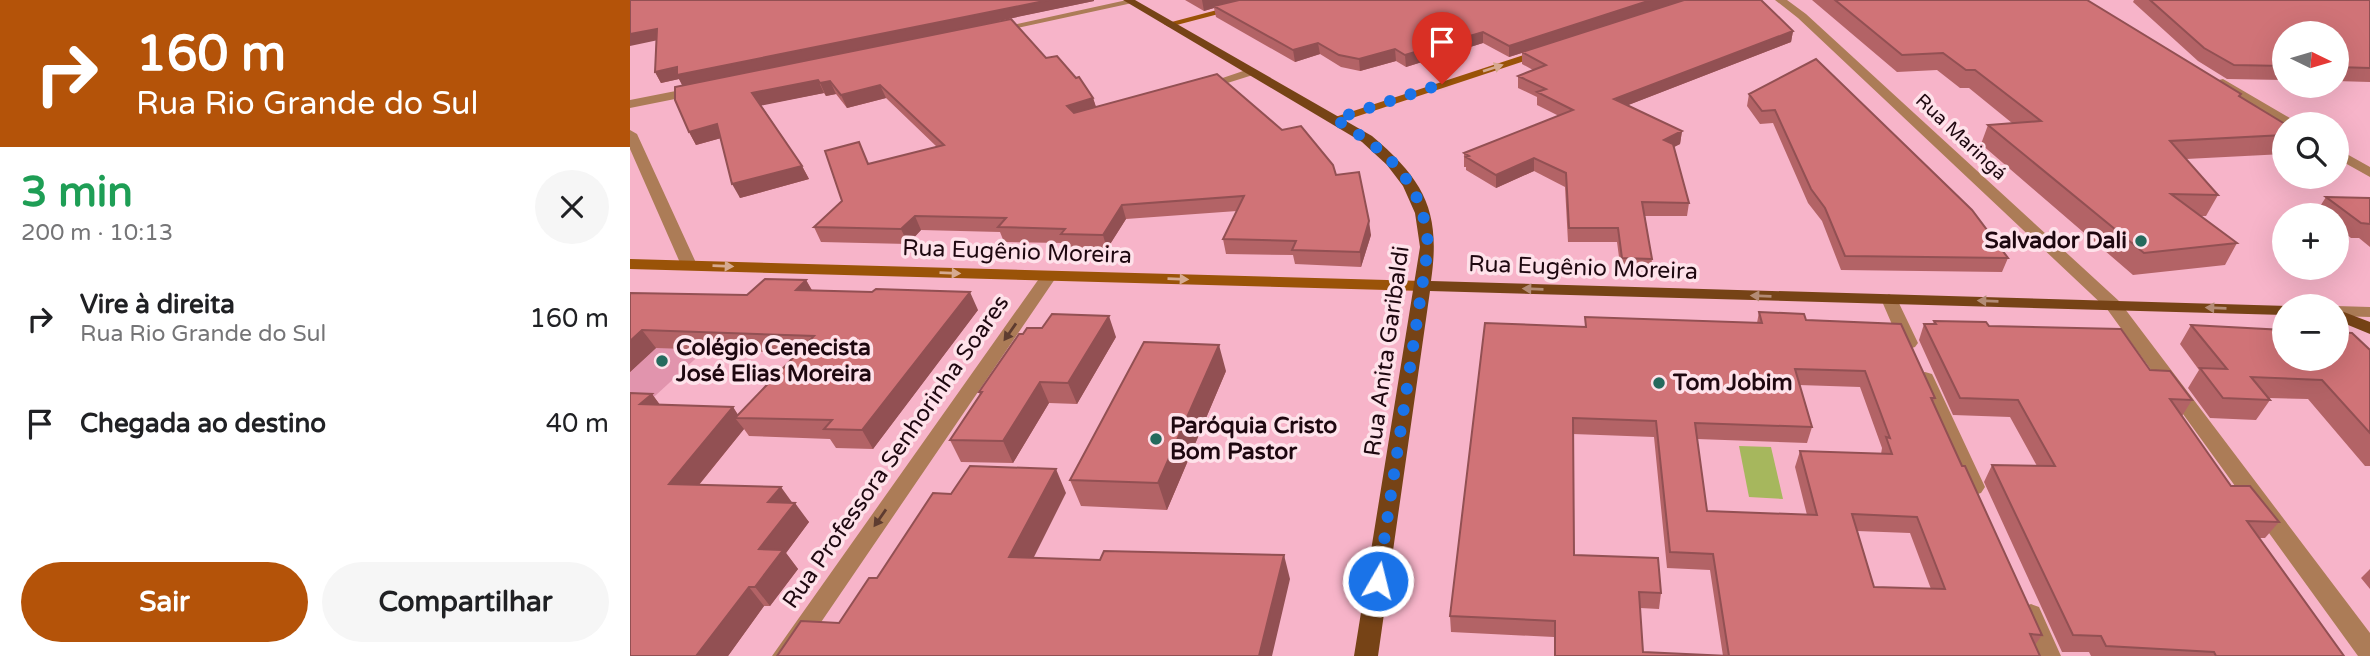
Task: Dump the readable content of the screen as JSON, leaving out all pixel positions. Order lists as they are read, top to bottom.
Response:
{
  "streets": {
    "main road": ["Rua Eugênio Moreira", "Rua Anita Garibaldi"],
    "street": ["Rua Maringá", "Rua Professora Senhorinha Soares"]
  },
  "crossings": [
    ["Rua Maringá", "Rua Eugênio Moreira"],
    ["Rua Eugênio Moreira", "Rua Anita Garibaldi"],
    ["Rua Eugênio Moreira", "Rua Professora Senhorinha Soares"]
  ],
  "one_way": ["Rua Professora Senhorinha Soares"],
  "places": [
    "Salvador Dali",
    "Colégio Cenecista José Elias Moreira",
    "Tom Jobim",
    "Paróquia Cristo Bom Pastor"
  ],
  "north": "right",
  "page": {
    "turn": ["160 m", "Rua Rio Grande do Sul"],
    "map_buttons": ["+", "−"],
    "heading": ["3 min", "200 m · 10:13"],
    "list": [
      {
        "name": "Vire à direita",
        "note": "Rua Rio Grande do Sul",
        "value": "160 m"
      },
      {
        "name": "Chegada ao destino",
        "value": "40 m"
      }
    ],
    "buttons": ["Sair", "Compartilhar"]
  }
}
